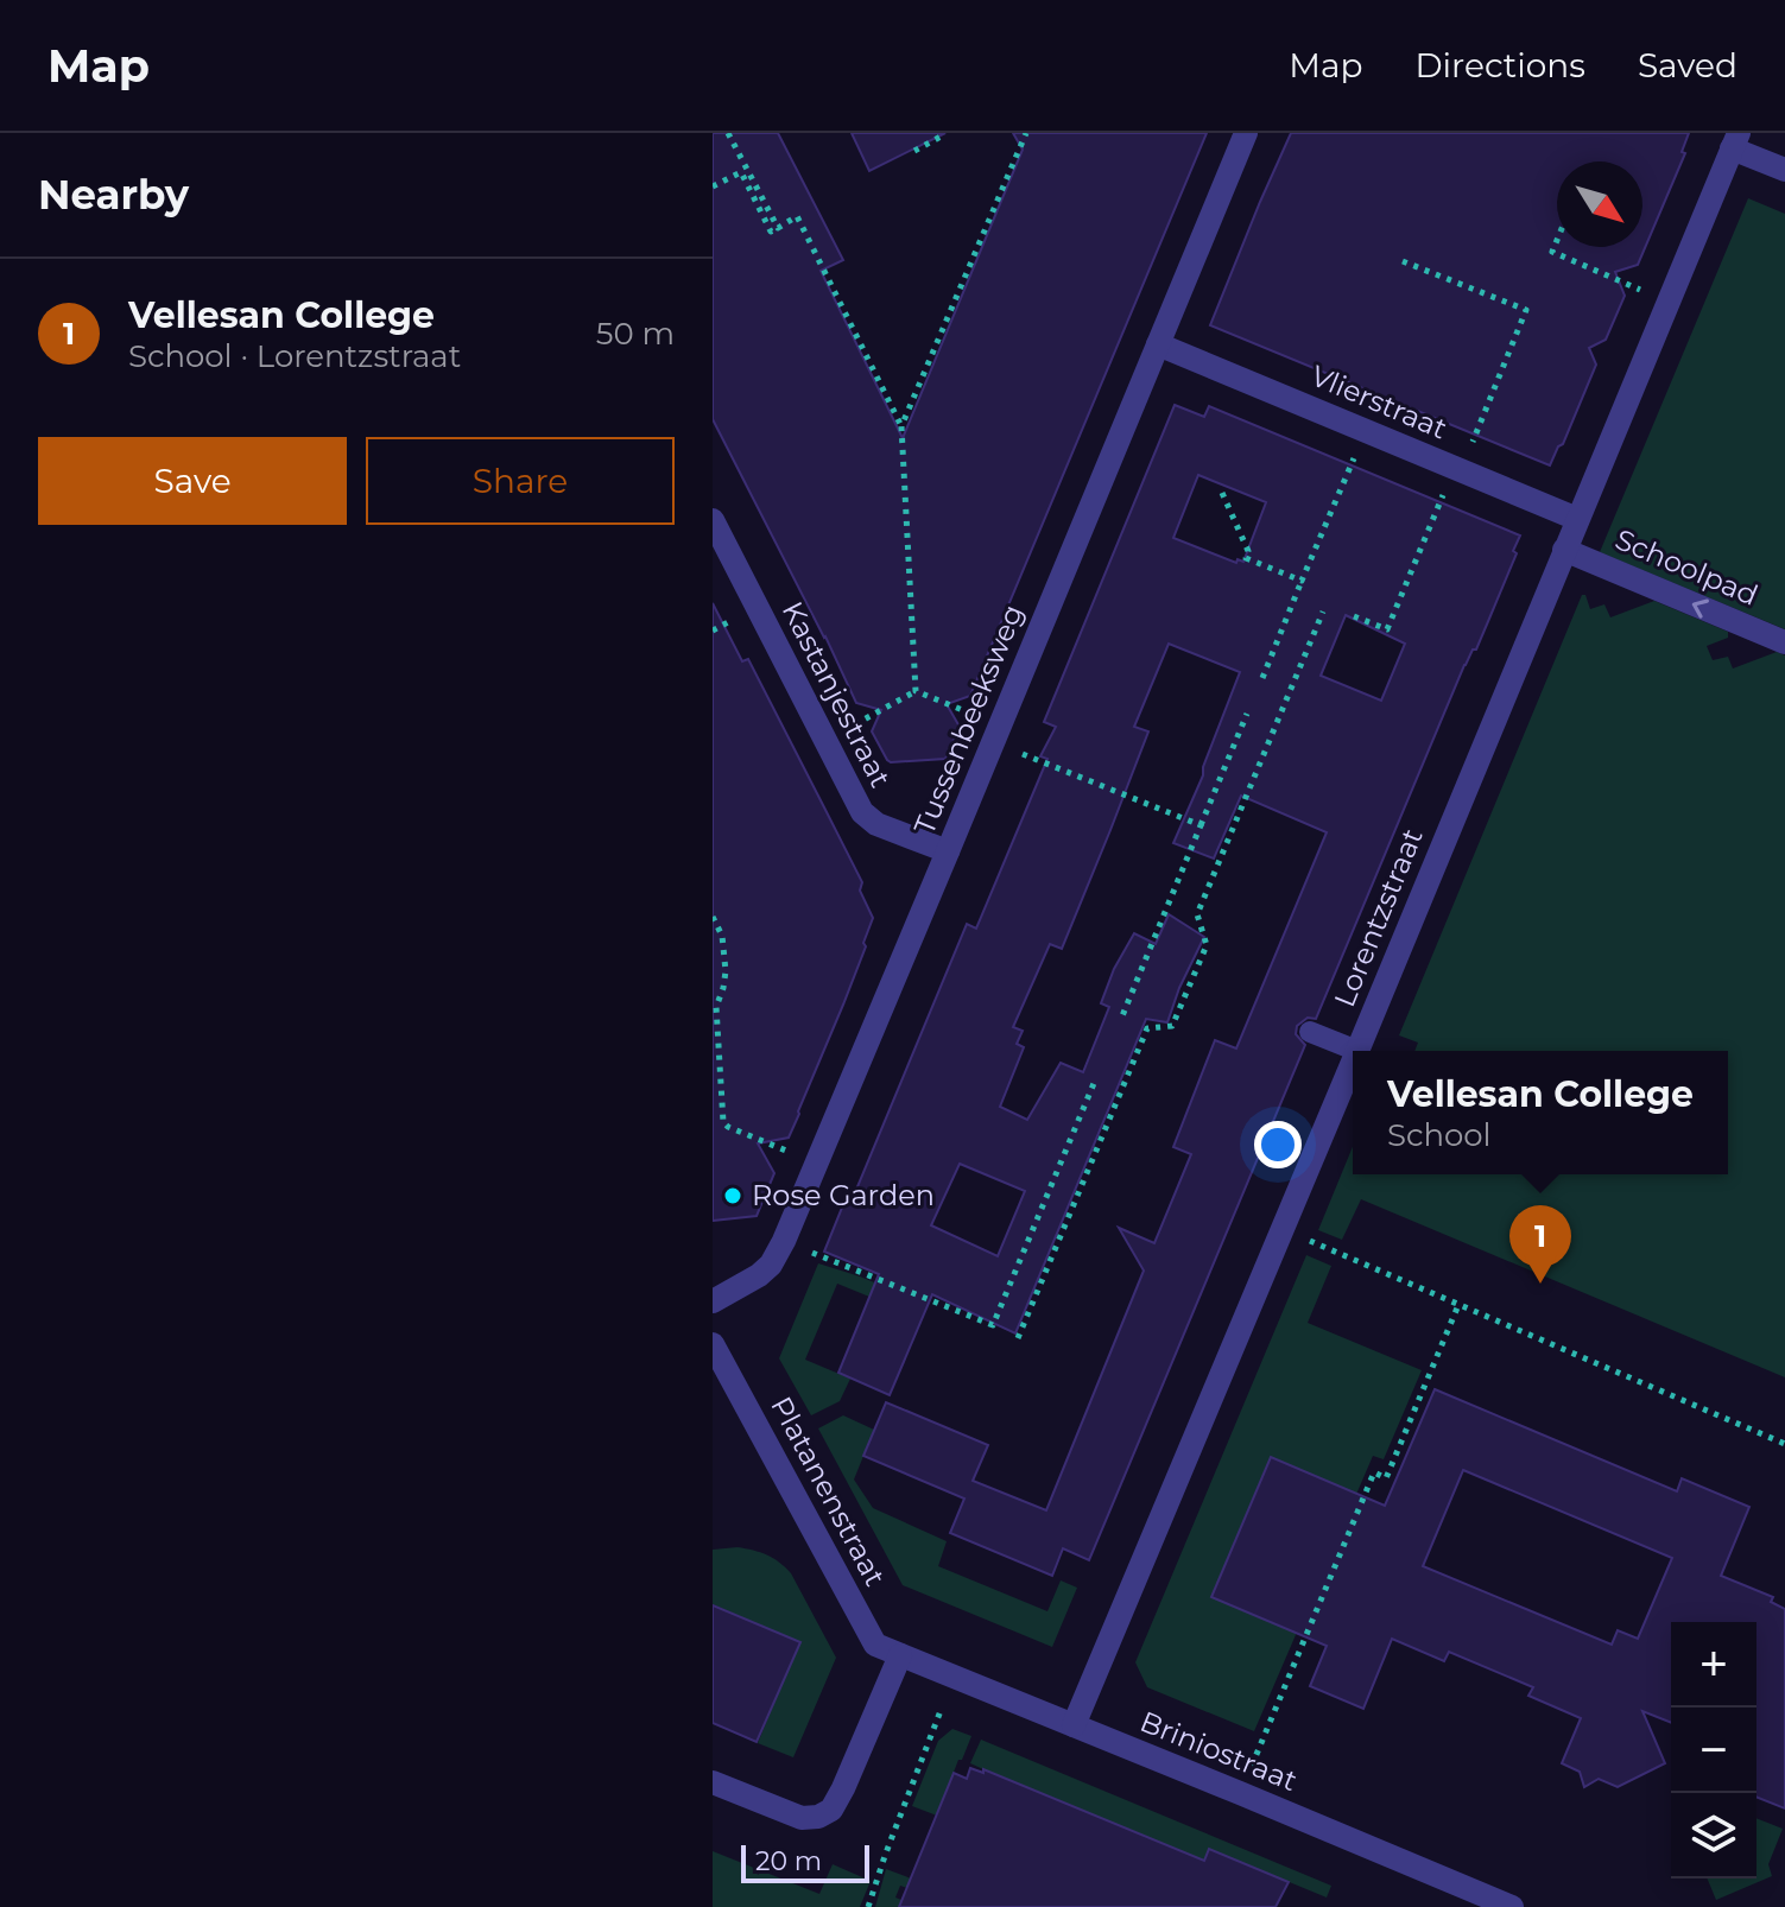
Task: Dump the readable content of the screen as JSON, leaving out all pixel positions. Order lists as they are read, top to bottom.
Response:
{
  "streets": {
    "street": [
      "Vlierstraat",
      "Schoolpad",
      "Kastanjestraat",
      "Tussenbeeksweg",
      "Lorentzstraat",
      "Platanenstraat",
      "Briniostraat"
    ]
  },
  "crossings": [
    ["Vlierstraat", "Tussenbeeksweg"],
    ["Vlierstraat", "Lorentzstraat"],
    ["Schoolpad", "Lorentzstraat"],
    ["Kastanjestraat", "Tussenbeeksweg"],
    ["Lorentzstraat", "Briniostraat"],
    ["Platanenstraat", "Briniostraat"]
  ],
  "one_way": ["Schoolpad"],
  "places": ["Rose Garden"],
  "scale_bar": "20 m",
  "north": "bottom right",
  "page": {
    "header": "Map",
    "nav": ["Map", "Directions", "Saved"],
    "heading": "Nearby",
    "list": [
      {
        "mark": "1",
        "name": "Vellesan College",
        "note": "School · Lorentzstraat",
        "value": "50 m"
      }
    ],
    "buttons": ["Save", "Share"],
    "popup": ["Vellesan College", "School"],
    "pins": "1",
    "map_buttons": ["+", "−"],
    "scale": "20 m"
  }
}
